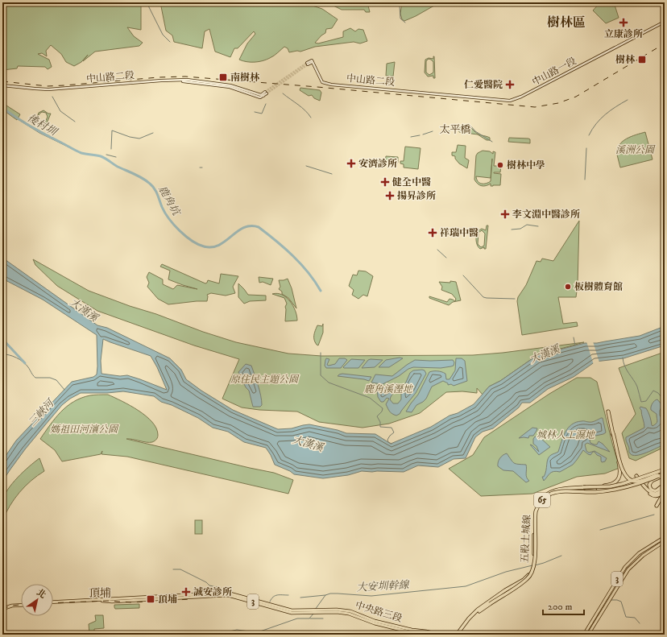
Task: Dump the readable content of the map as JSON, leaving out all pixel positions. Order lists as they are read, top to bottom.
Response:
{
  "streets": {
    "highway": ["65", "五股土城線"],
    "main road": [
      "中山路一段",
      "中山路二段",
      "3",
      "中央路三段"
    ]
  },
  "crossings": [
    ["中山路一段", "中山路二段"],
    ["3", "中央路三段"]
  ],
  "districts": ["樹林區", "太平橋", "頂埔"],
  "water": [
    "後村圳",
    "鹿角坑",
    "大漢溪",
    "三峽河",
    "大安圳幹線"
  ],
  "parks": [
    "溪洲公園",
    "原住民主題公園",
    "鹿角溪溼地",
    "媽祖田河濱公園",
    "城林人工濕地"
  ],
  "places": {
    "health": [
      "立康診所",
      "仁愛醫院",
      "安濟診所",
      "健全中醫",
      "揚昇診所",
      "李文淵中醫診所",
      "祥瑞中醫",
      "誠安診所"
    ],
    "transit": ["樹林", "南樹林", "頂埔"],
    "other": ["樹林中學", "板樹體育館"]
  },
  "scale_bar": "200 m",
  "north": "top right"
}
